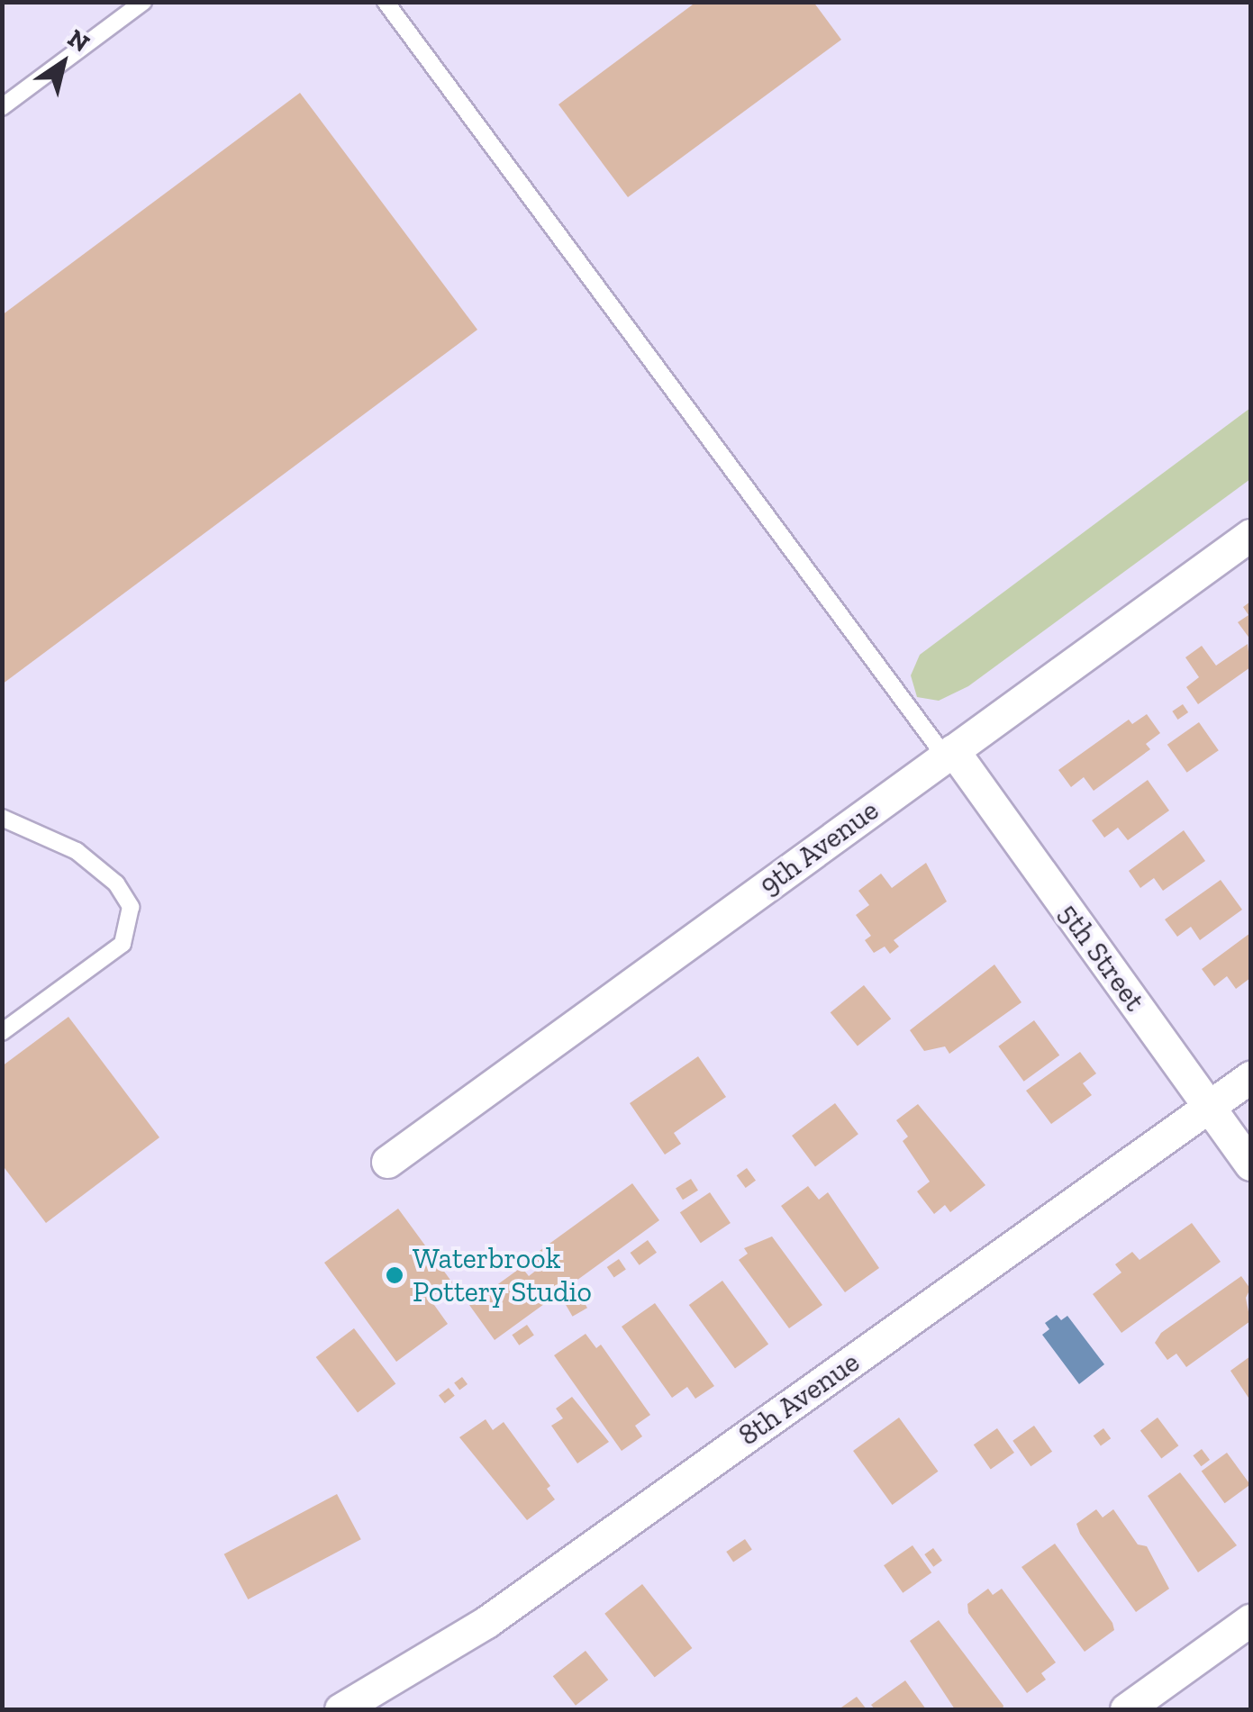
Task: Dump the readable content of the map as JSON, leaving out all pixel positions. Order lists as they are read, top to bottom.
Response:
{
  "streets": {
    "street": ["9th Avenue", "5th Street", "8th Avenue"]
  },
  "crossings": [
    ["9th Avenue", "5th Street"],
    ["5th Street", "8th Avenue"]
  ],
  "places": ["Waterbrook Pottery Studio"],
  "north": "top right"
}
